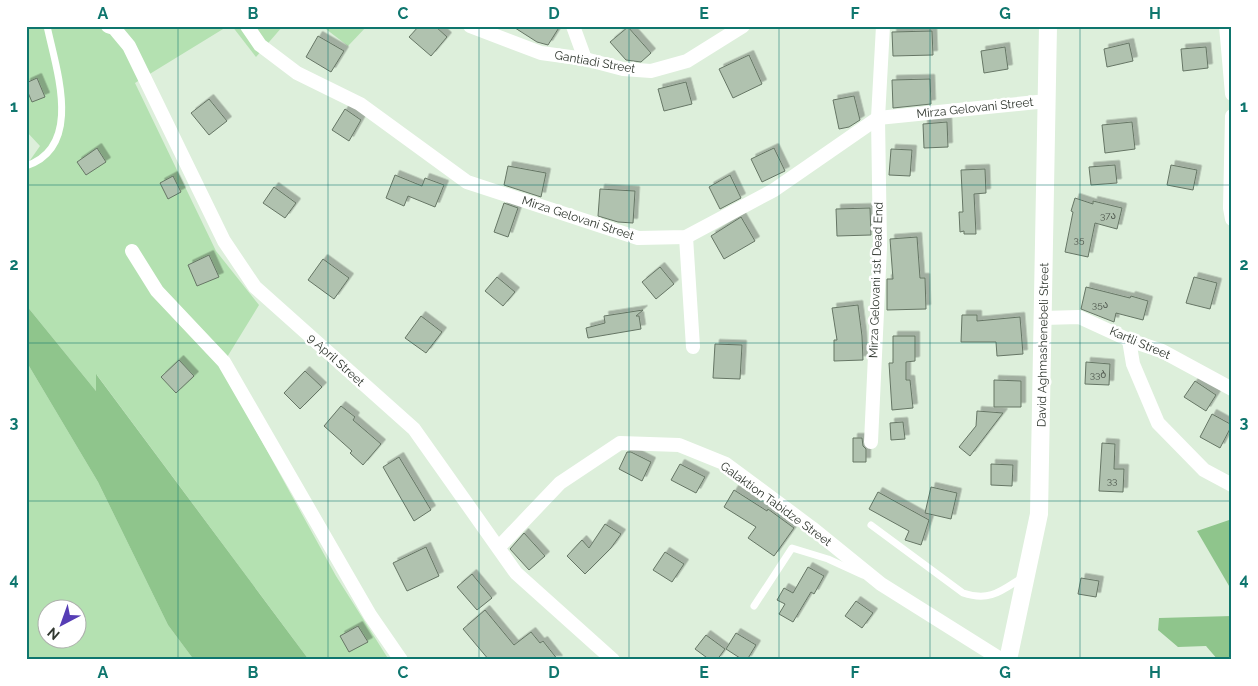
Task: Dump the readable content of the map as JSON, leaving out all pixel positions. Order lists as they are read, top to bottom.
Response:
{
  "streets": {
    "street": [
      "Gantiadi Street",
      "Mirza Gelovani Street",
      "Mirza Gelovani 1st Dead End",
      "Kartli Street",
      "David Aghmashenebeli Street",
      "9 April Street",
      "Galaktion Tabidze Street"
    ]
  },
  "crossings": [
    ["Mirza Gelovani Street", "Mirza Gelovani 1st Dead End"],
    ["Mirza Gelovani Street", "David Aghmashenebeli Street"],
    ["Kartli Street", "David Aghmashenebeli Street"],
    ["9 April Street", "Galaktion Tabidze Street"]
  ],
  "house_numbers": [
    "37ა",
    "35",
    "35ა",
    "33ბ",
    "33"
  ],
  "north": "bottom left",
  "grid": {
    "columns": [
      "A",
      "B",
      "C",
      "D",
      "E",
      "F",
      "G",
      "H"
    ],
    "rows": [
      "1",
      "2",
      "3",
      "4"
    ]
  }
}
